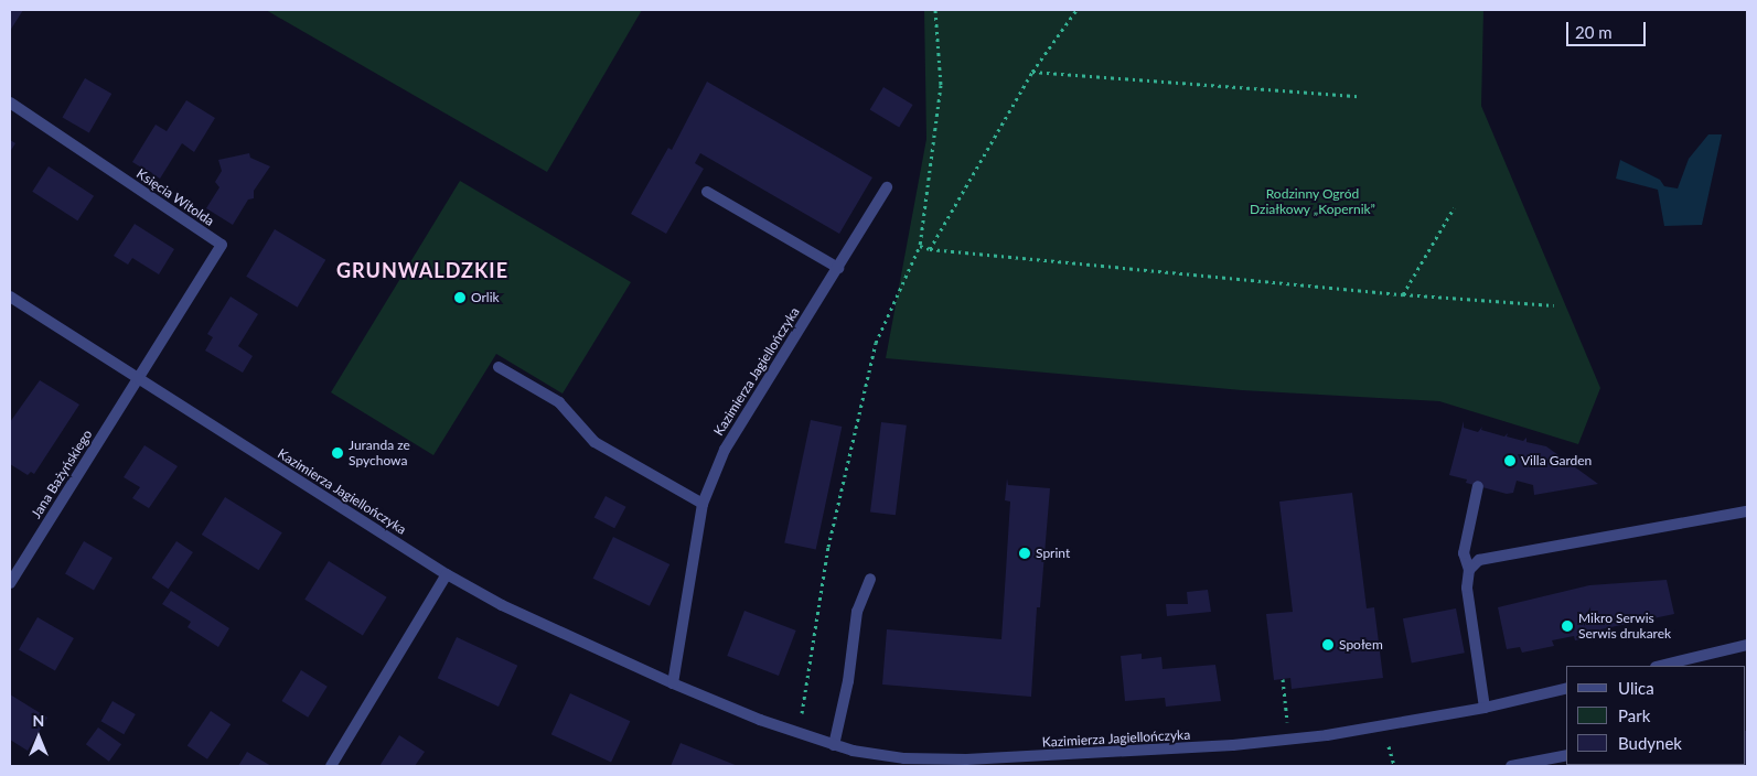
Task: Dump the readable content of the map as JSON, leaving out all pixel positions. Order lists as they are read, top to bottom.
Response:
{
  "streets": {
    "street": ["Księcia Witolda", "Kazimierza Jagiellończyka", "Jana Bażyńskiego"]
  },
  "crossings": [
    ["Księcia Witolda", "Kazimierza Jagiellończyka"],
    ["Księcia Witolda", "Jana Bażyńskiego"],
    ["Kazimierza Jagiellończyka", "Jana Bażyńskiego"]
  ],
  "districts": ["GRUNWALDZKIE"],
  "parks": ["Rodzinny Ogród Działkowy „Kopernik”"],
  "places": [
    "Orlik",
    "Juranda ze Spychowa",
    "Villa Garden",
    "Sprint",
    "Mikro Serwis Serwis drukarek",
    "Społem"
  ],
  "legend": ["Ulica", "Park", "Budynek"],
  "scale_bar": "20 m",
  "north": "top"
}
